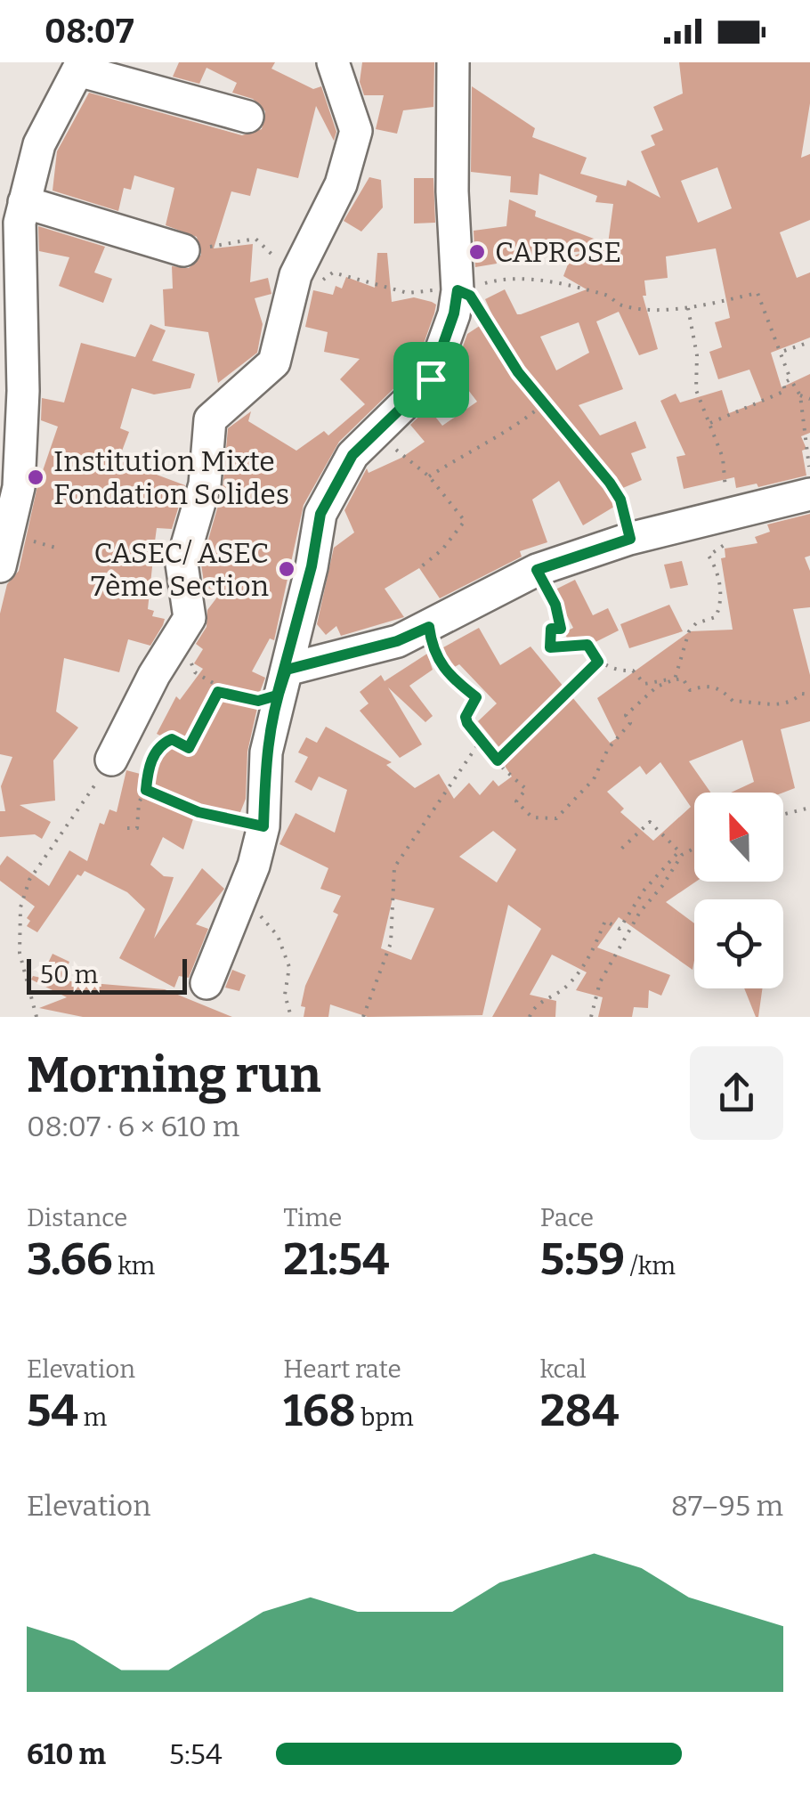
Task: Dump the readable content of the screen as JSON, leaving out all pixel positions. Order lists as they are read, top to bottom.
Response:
{
  "places": ["CAPROSE", "Institution Mixte Fondation Solides", "CASEC/ ASEC 7ème Section"],
  "scale_bar": "50 m",
  "north": "top",
  "page": {
    "status": "08:07",
    "scale": "50 m",
    "heading": ["Morning run", "08:07 · 6 × 610 m"],
    "stats": [
      ["Distance", "3.66 km"],
      ["Time", "21:54"],
      ["Pace", "5:59 /km"],
      ["Elevation", "54 m"],
      ["Heart rate", "168 bpm"],
      ["kcal", "284"]
    ],
    "chart": ["Elevation", "87–95 m"],
    "list": [
      {
        "name": "610 m",
        "note": "5:54"
      }
    ]
  }
}
